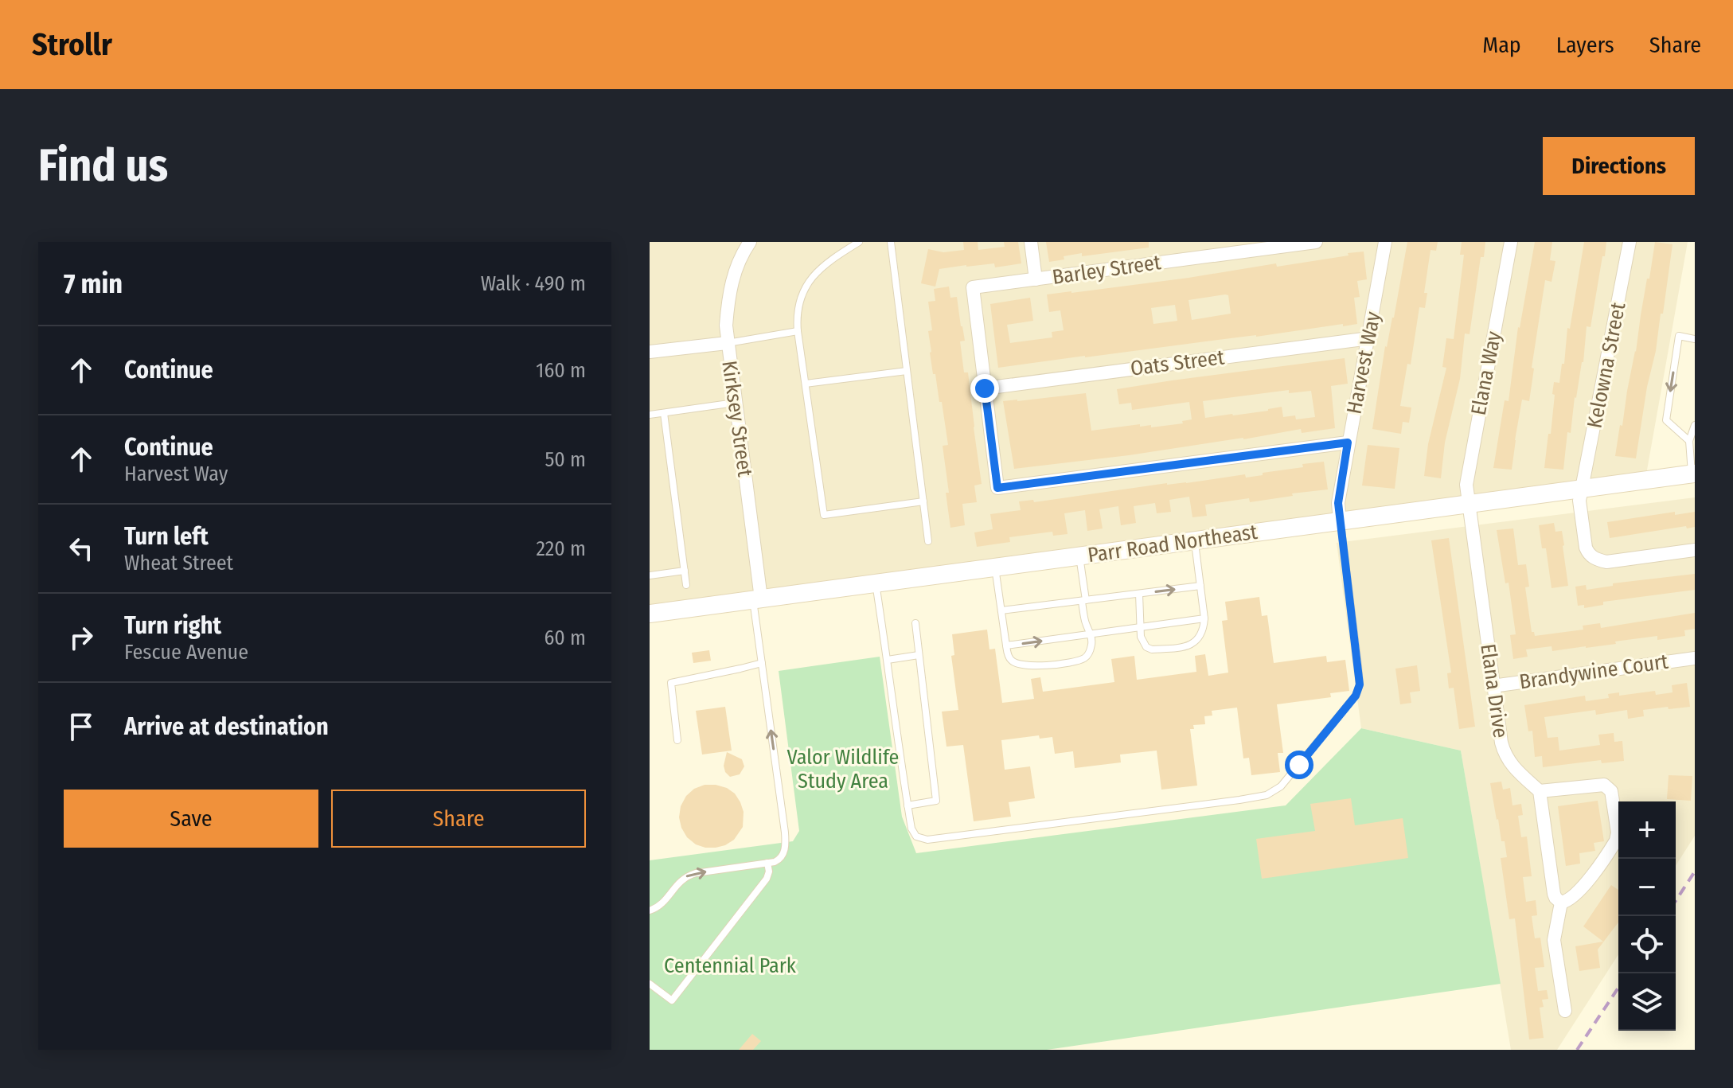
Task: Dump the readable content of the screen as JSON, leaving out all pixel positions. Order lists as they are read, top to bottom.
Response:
{
  "streets": {
    "main road": ["Parr Road Northeast"],
    "street": [
      "Barley Street",
      "Oats Street",
      "Harvest Way",
      "Kelowna Street",
      "Elana Way",
      "Kirksey Street",
      "Brandywine Court",
      "Elana Drive"
    ]
  },
  "crossings": [
    ["Barley Street", "Oats Street"],
    ["Oats Street", "Harvest Way"],
    ["Harvest Way", "Parr Road Northeast"],
    ["Kelowna Street", "Parr Road Northeast"],
    ["Elana Way", "Parr Road Northeast"],
    ["Elana Way", "Elana Drive"],
    ["Kirksey Street", "Parr Road Northeast"],
    ["Parr Road Northeast", "Elana Drive"],
    ["Brandywine Court", "Elana Drive"]
  ],
  "parks": ["Valor Wildlife Study Area", "Centennial Park"],
  "page": {
    "header": "Strollr",
    "nav": ["Map", "Layers", "Share"],
    "buttons": [
      "Directions",
      ["Save", "Share"]
    ],
    "title": "Find us",
    "heading": ["7 min", "Walk · 490 m"],
    "list": [
      ["Continue", "160 m"],
      ["Continue", "Harvest Way", "50 m"],
      ["Turn left", "Wheat Street", "220 m"],
      ["Turn right", "Fescue Avenue", "60 m"],
      "Arrive at destination"
    ],
    "map_buttons": ["+", "−"]
  }
}
